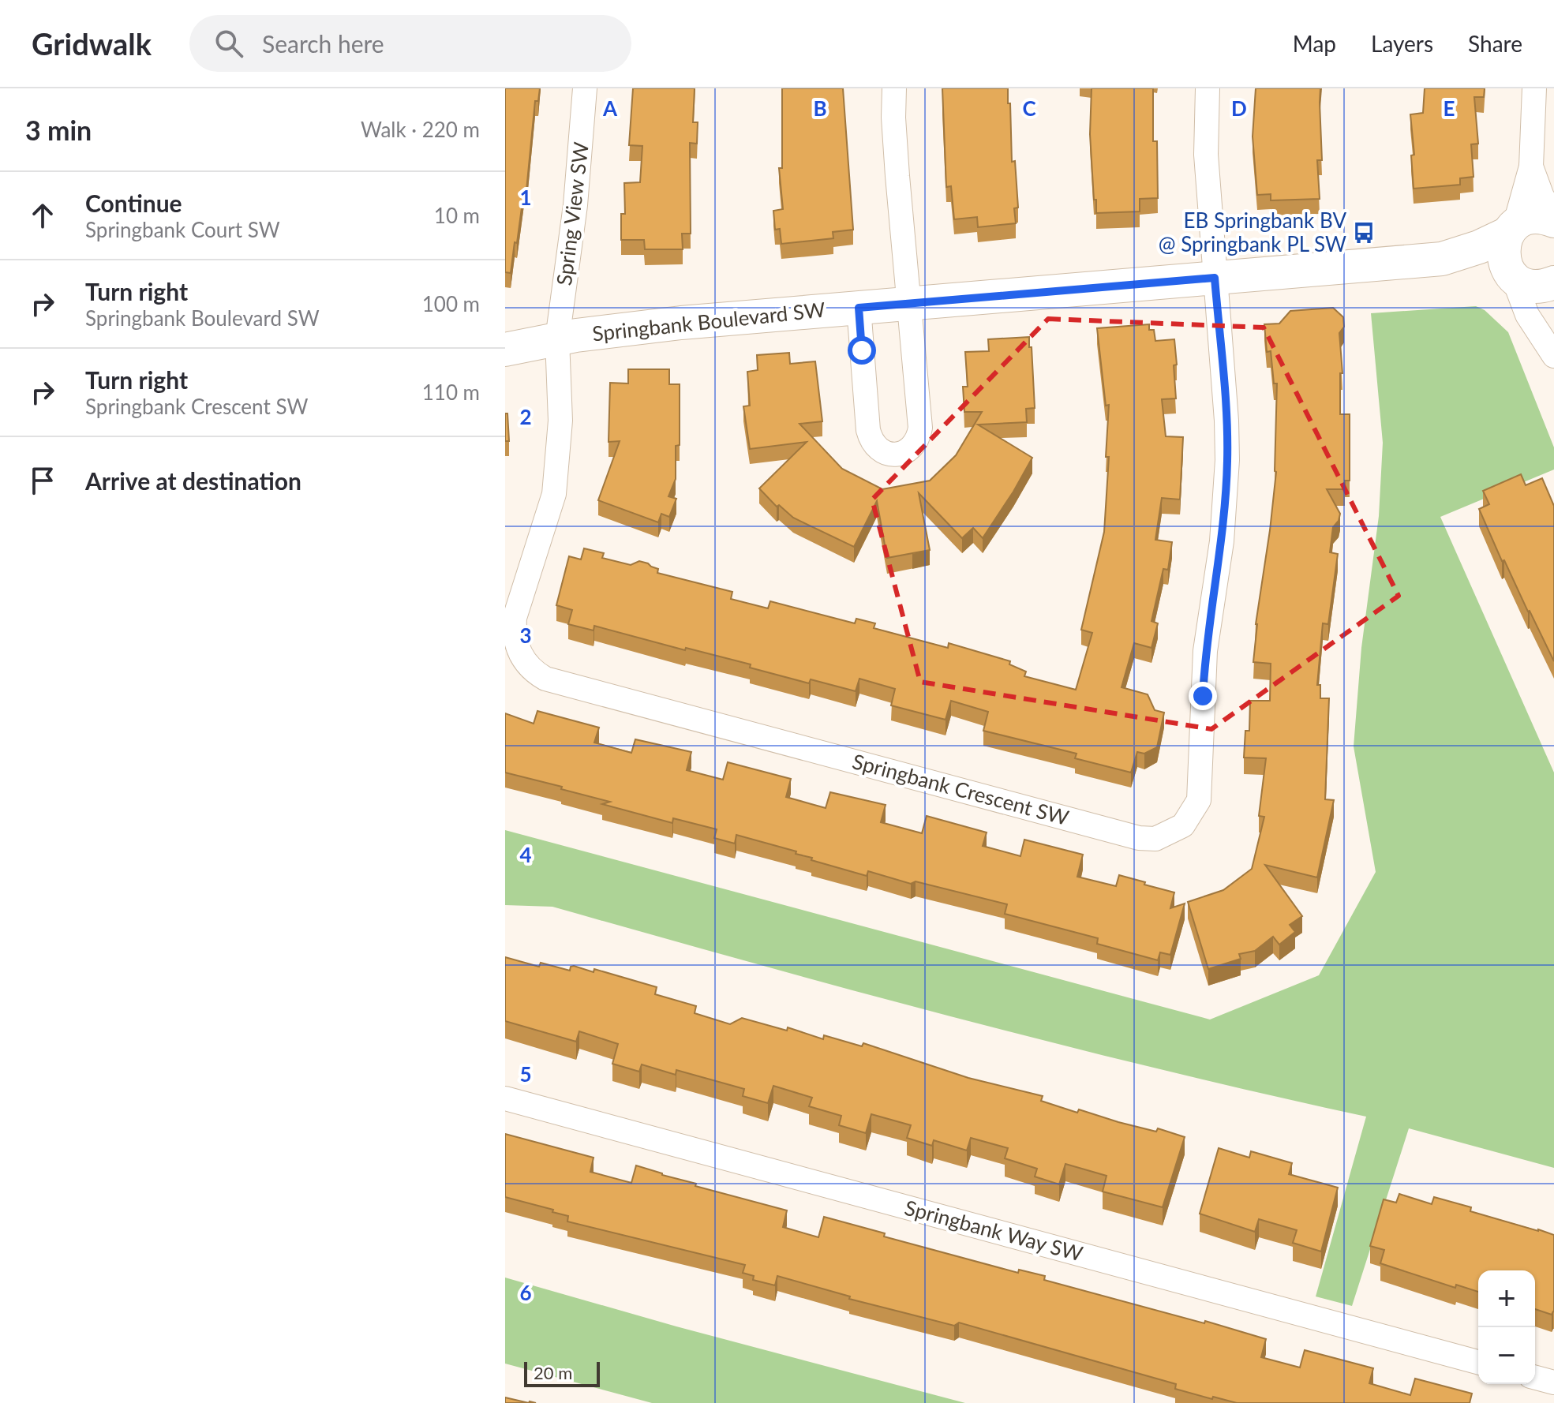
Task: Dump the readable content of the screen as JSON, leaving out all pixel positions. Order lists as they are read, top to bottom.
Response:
{
  "streets": {
    "street": [
      "Spring View SW",
      "Springbank Boulevard SW",
      "Springbank Crescent SW",
      "Springbank Way SW"
    ]
  },
  "crossings": [
    ["Spring View SW", "Springbank Boulevard SW"],
    ["Spring View SW", "Springbank Crescent SW"],
    ["Springbank Boulevard SW", "Springbank Crescent SW"]
  ],
  "places": {
    "bus stop": ["EB Springbank BV @ Springbank PL SW"]
  },
  "scale_bar": "20 m",
  "page": {
    "header": "Gridwalk",
    "search": "Search here",
    "nav": ["Map", "Layers", "Share"],
    "heading": ["3 min", "Walk · 220 m"],
    "list": [
      ["Continue", "Springbank Court SW", "10 m"],
      ["Turn right", "Springbank Boulevard SW", "100 m"],
      ["Turn right", "Springbank Crescent SW", "110 m"],
      "Arrive at destination"
    ],
    "map_buttons": ["+", "−"],
    "scale": "20 m"
  },
  "grid": {
    "columns": [
      "A",
      "B",
      "C",
      "D",
      "E"
    ],
    "rows": [
      "1",
      "2",
      "3",
      "4",
      "5",
      "6"
    ]
  }
}
